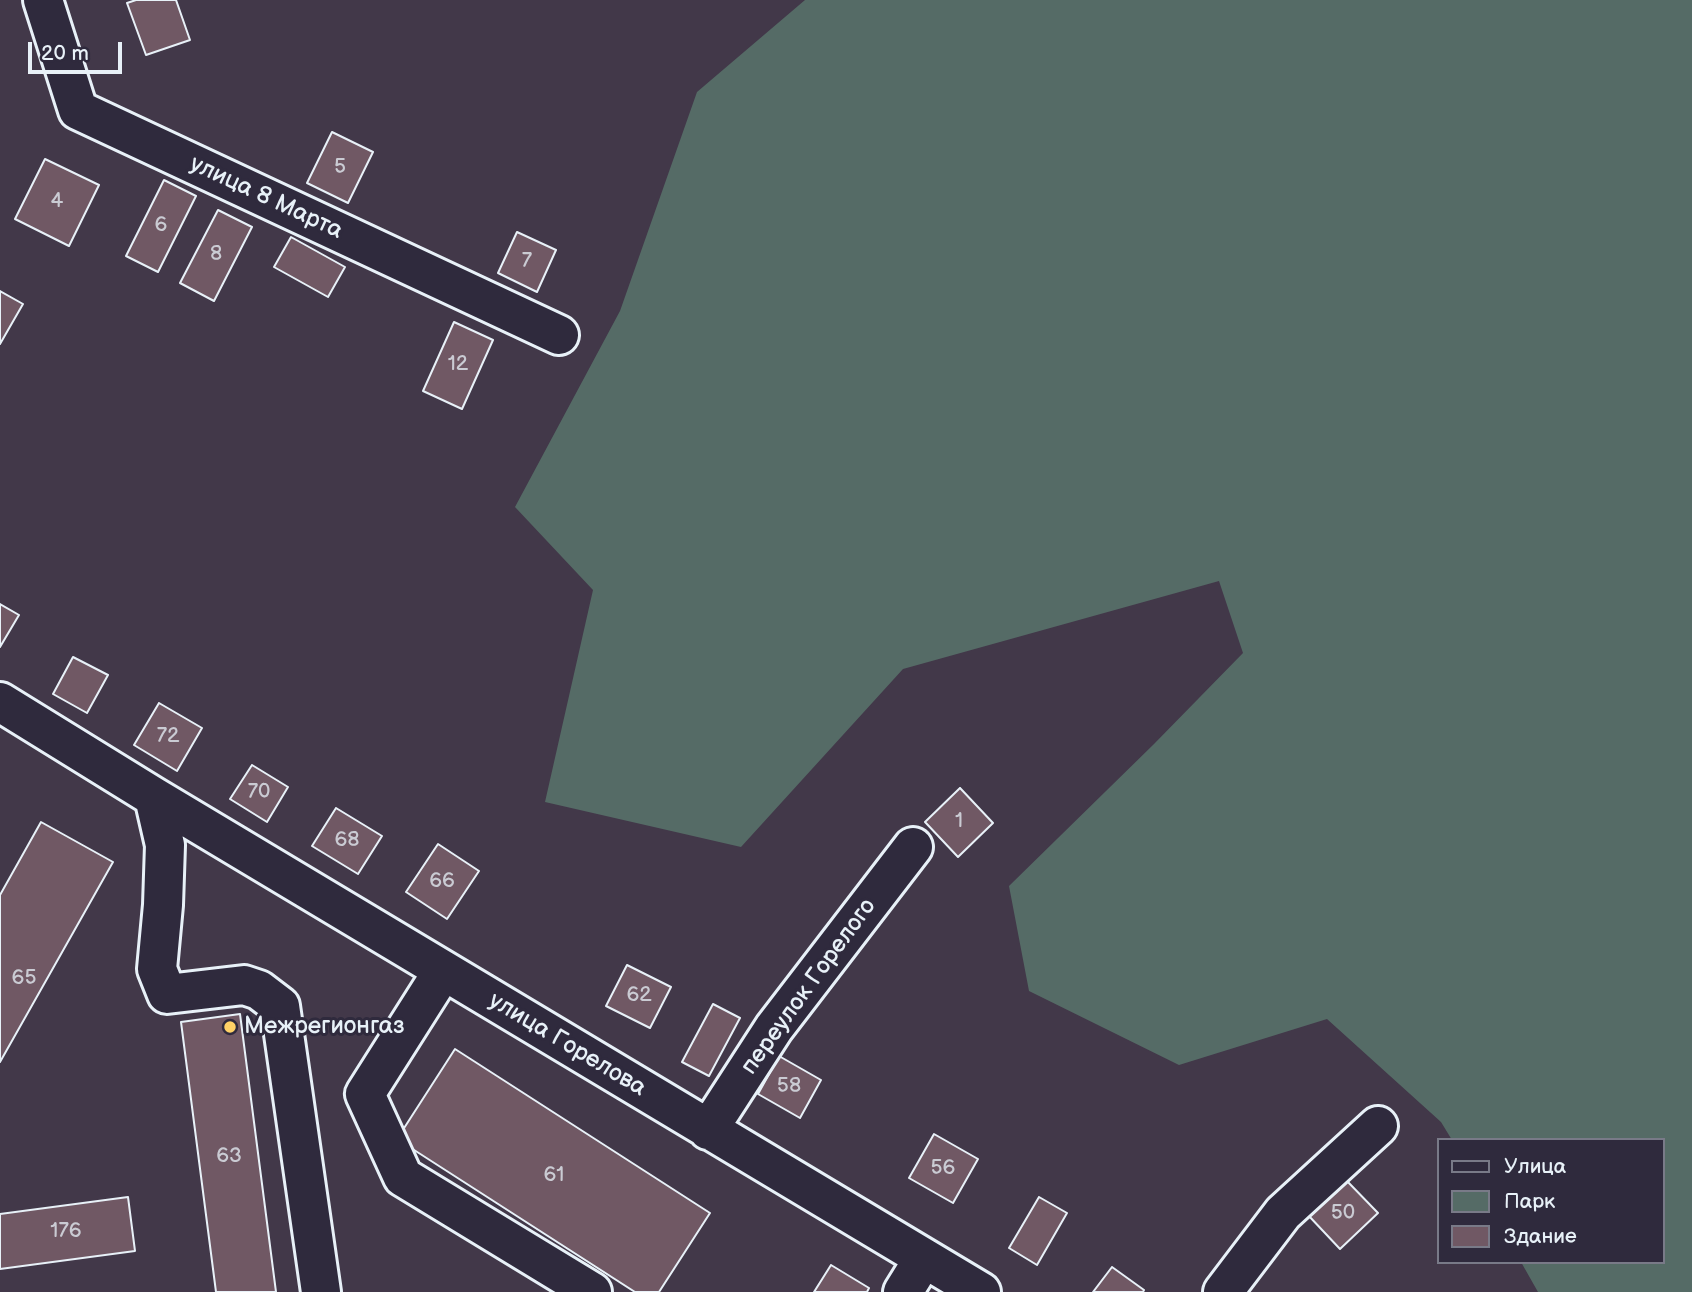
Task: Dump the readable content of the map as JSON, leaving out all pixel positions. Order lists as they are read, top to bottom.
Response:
{
  "streets": {
    "street": ["улица 8 Марта", "переулок Горелого", "улица Горелова"]
  },
  "crossings": [
    ["переулок Горелого", "улица Горелова"]
  ],
  "places": ["Межрегионгаз"],
  "house_numbers": [
    "5",
    "4",
    "6",
    "8",
    "7",
    "12",
    "72",
    "70",
    "1",
    "68",
    "66",
    "65",
    "62",
    "58",
    "63",
    "56",
    "61",
    "50",
    "176"
  ],
  "legend": ["Улица", "Парк", "Здание"],
  "scale_bar": "20 m"
}
